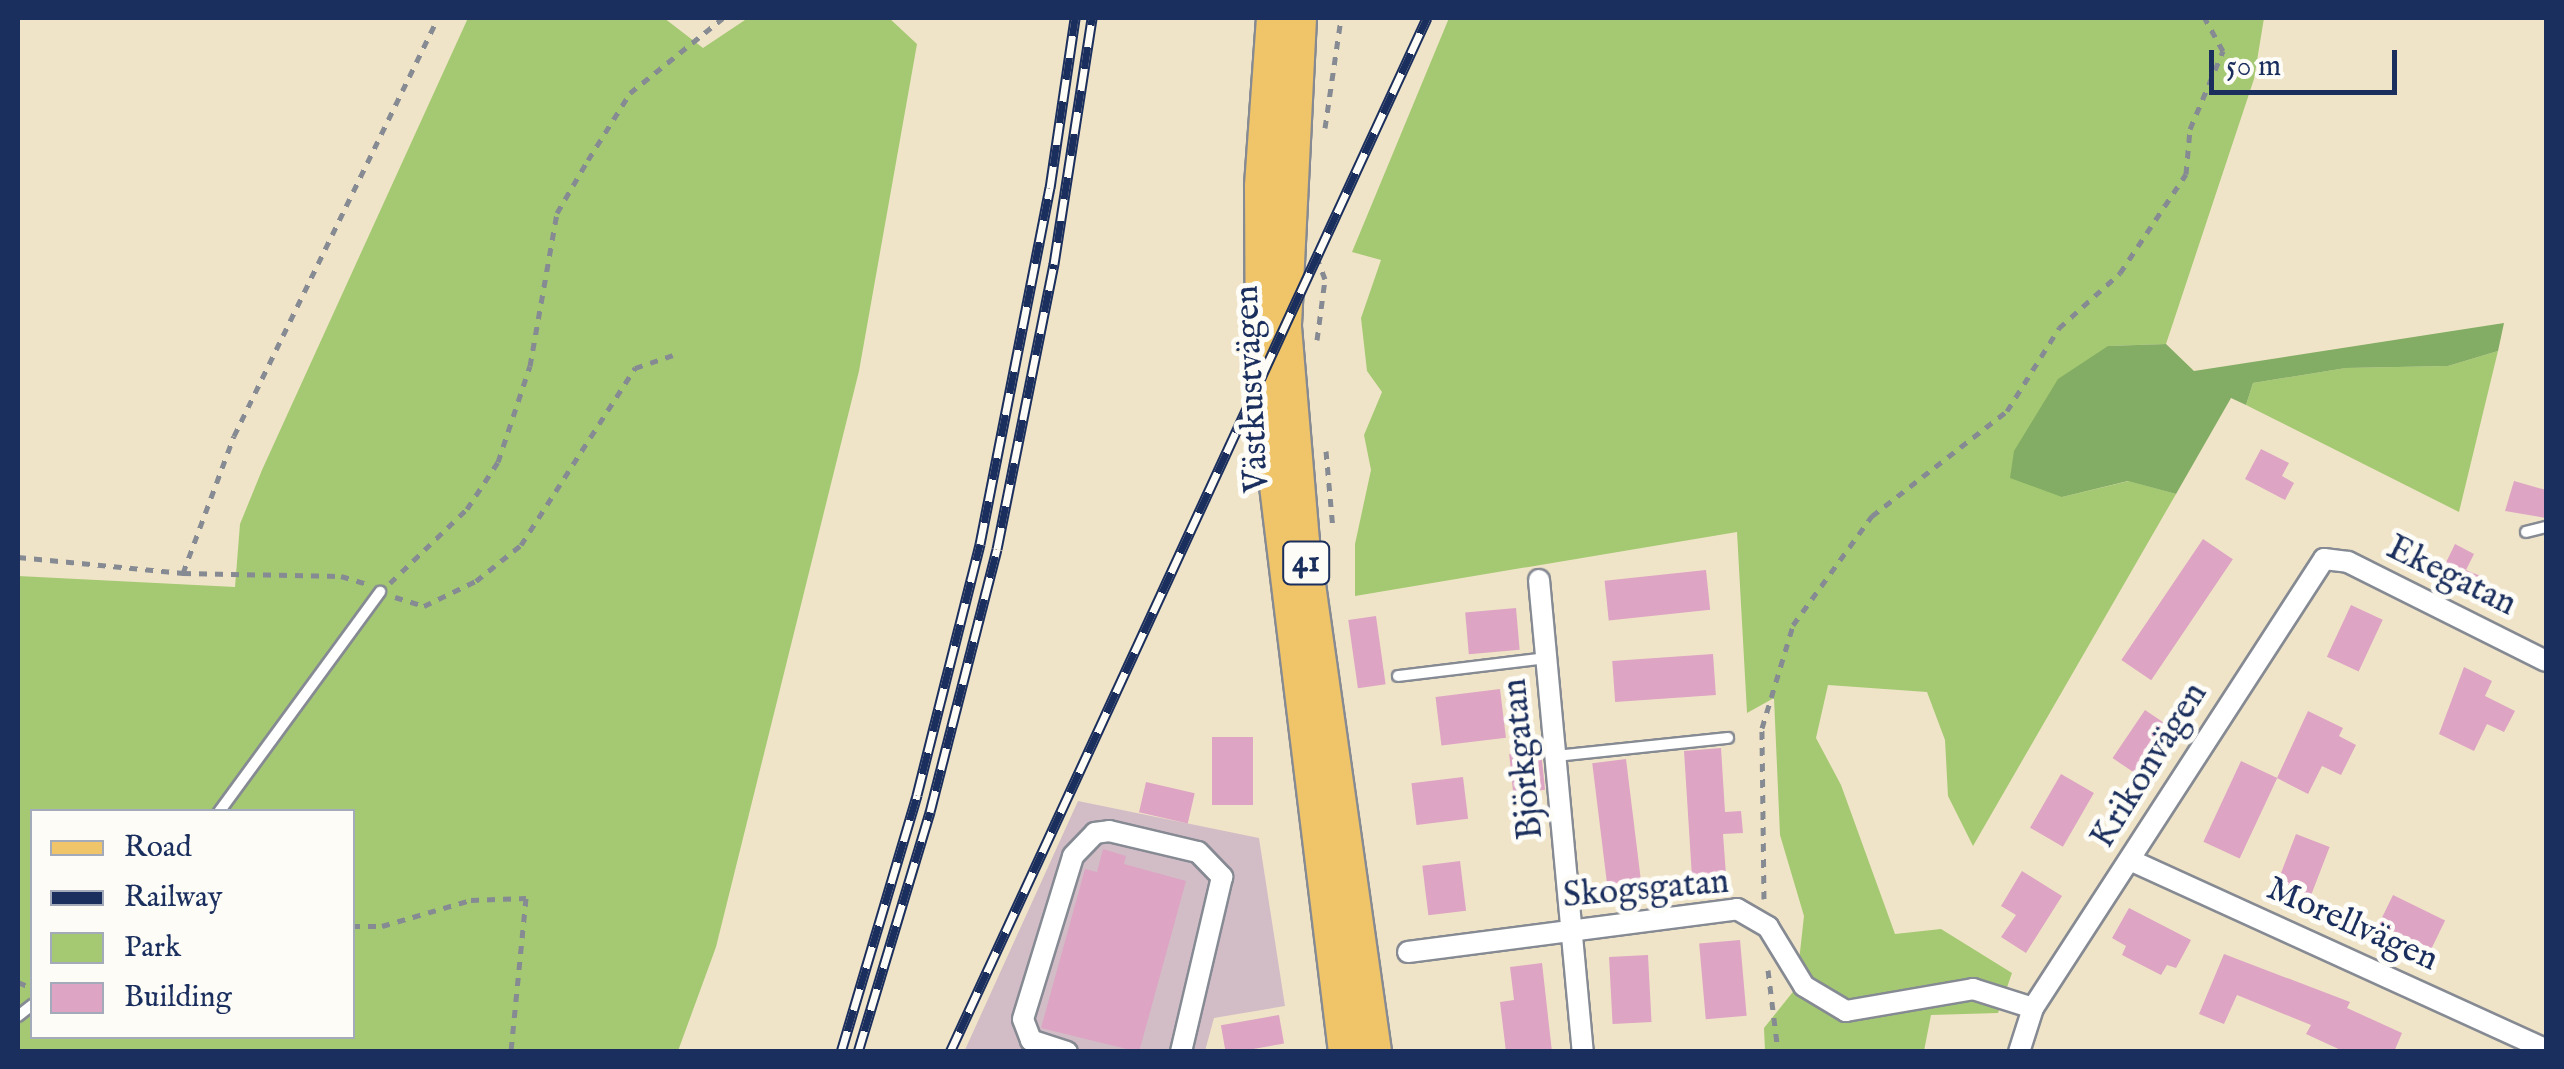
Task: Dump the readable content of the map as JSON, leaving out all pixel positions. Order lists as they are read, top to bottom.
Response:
{
  "streets": {
    "main road": ["Västkustvägen", "41"],
    "street": [
      "Ekegatan",
      "Björkgatan",
      "Krikonvägen",
      "Skogsgatan",
      "Morellvägen"
    ]
  },
  "crossings": [
    ["Ekegatan", "Krikonvägen"],
    ["Björkgatan", "Skogsgatan"],
    ["Krikonvägen", "Skogsgatan"],
    ["Krikonvägen", "Morellvägen"]
  ],
  "legend": [
    "Road",
    "Railway",
    "Park",
    "Building"
  ],
  "scale_bar": "50 m"
}
